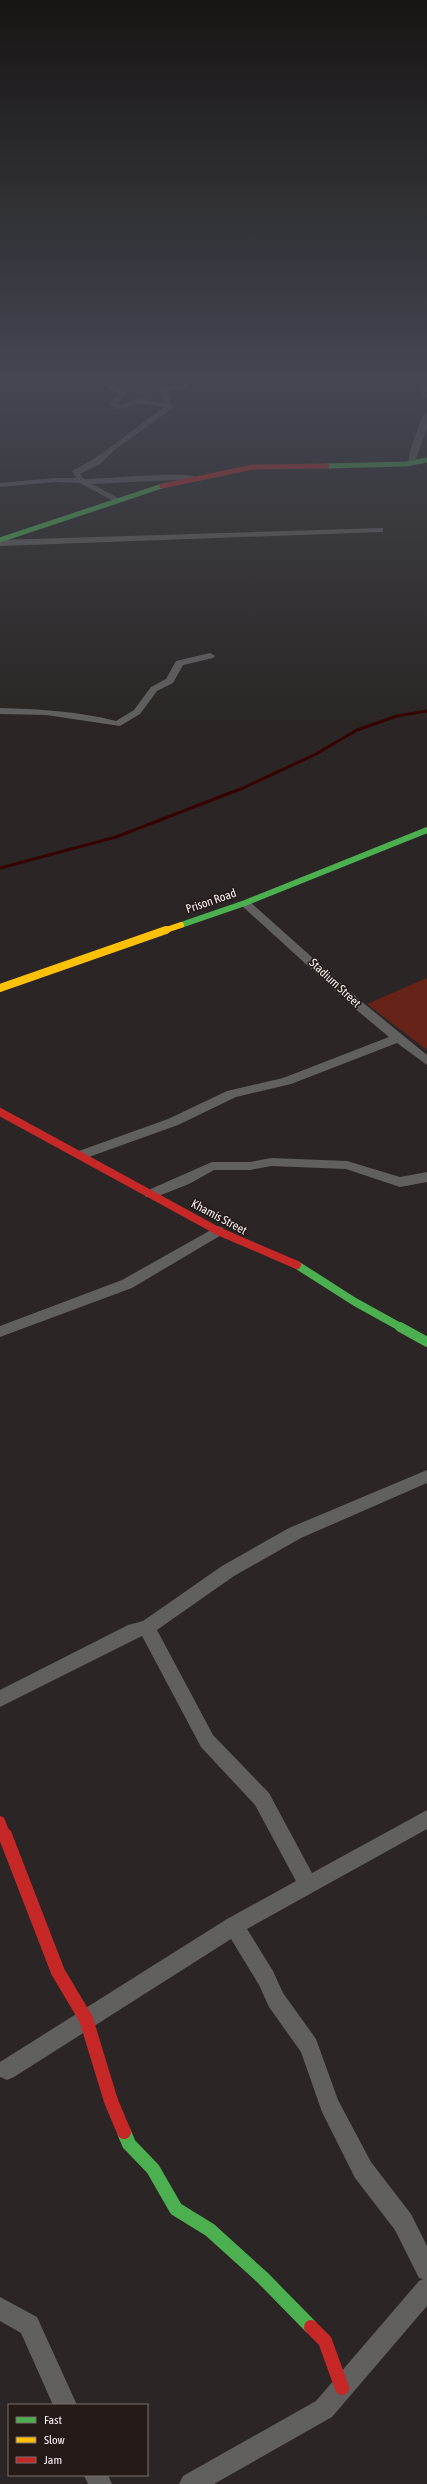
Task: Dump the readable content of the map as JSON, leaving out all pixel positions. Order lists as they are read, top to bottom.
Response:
{
  "streets": {
    "street": ["Prison Road", "Stadium Street", "Khamis Street"]
  },
  "crossings": [
    ["Prison Road", "Stadium Street"]
  ],
  "legend": ["Fast", "Slow", "Jam"]
}
